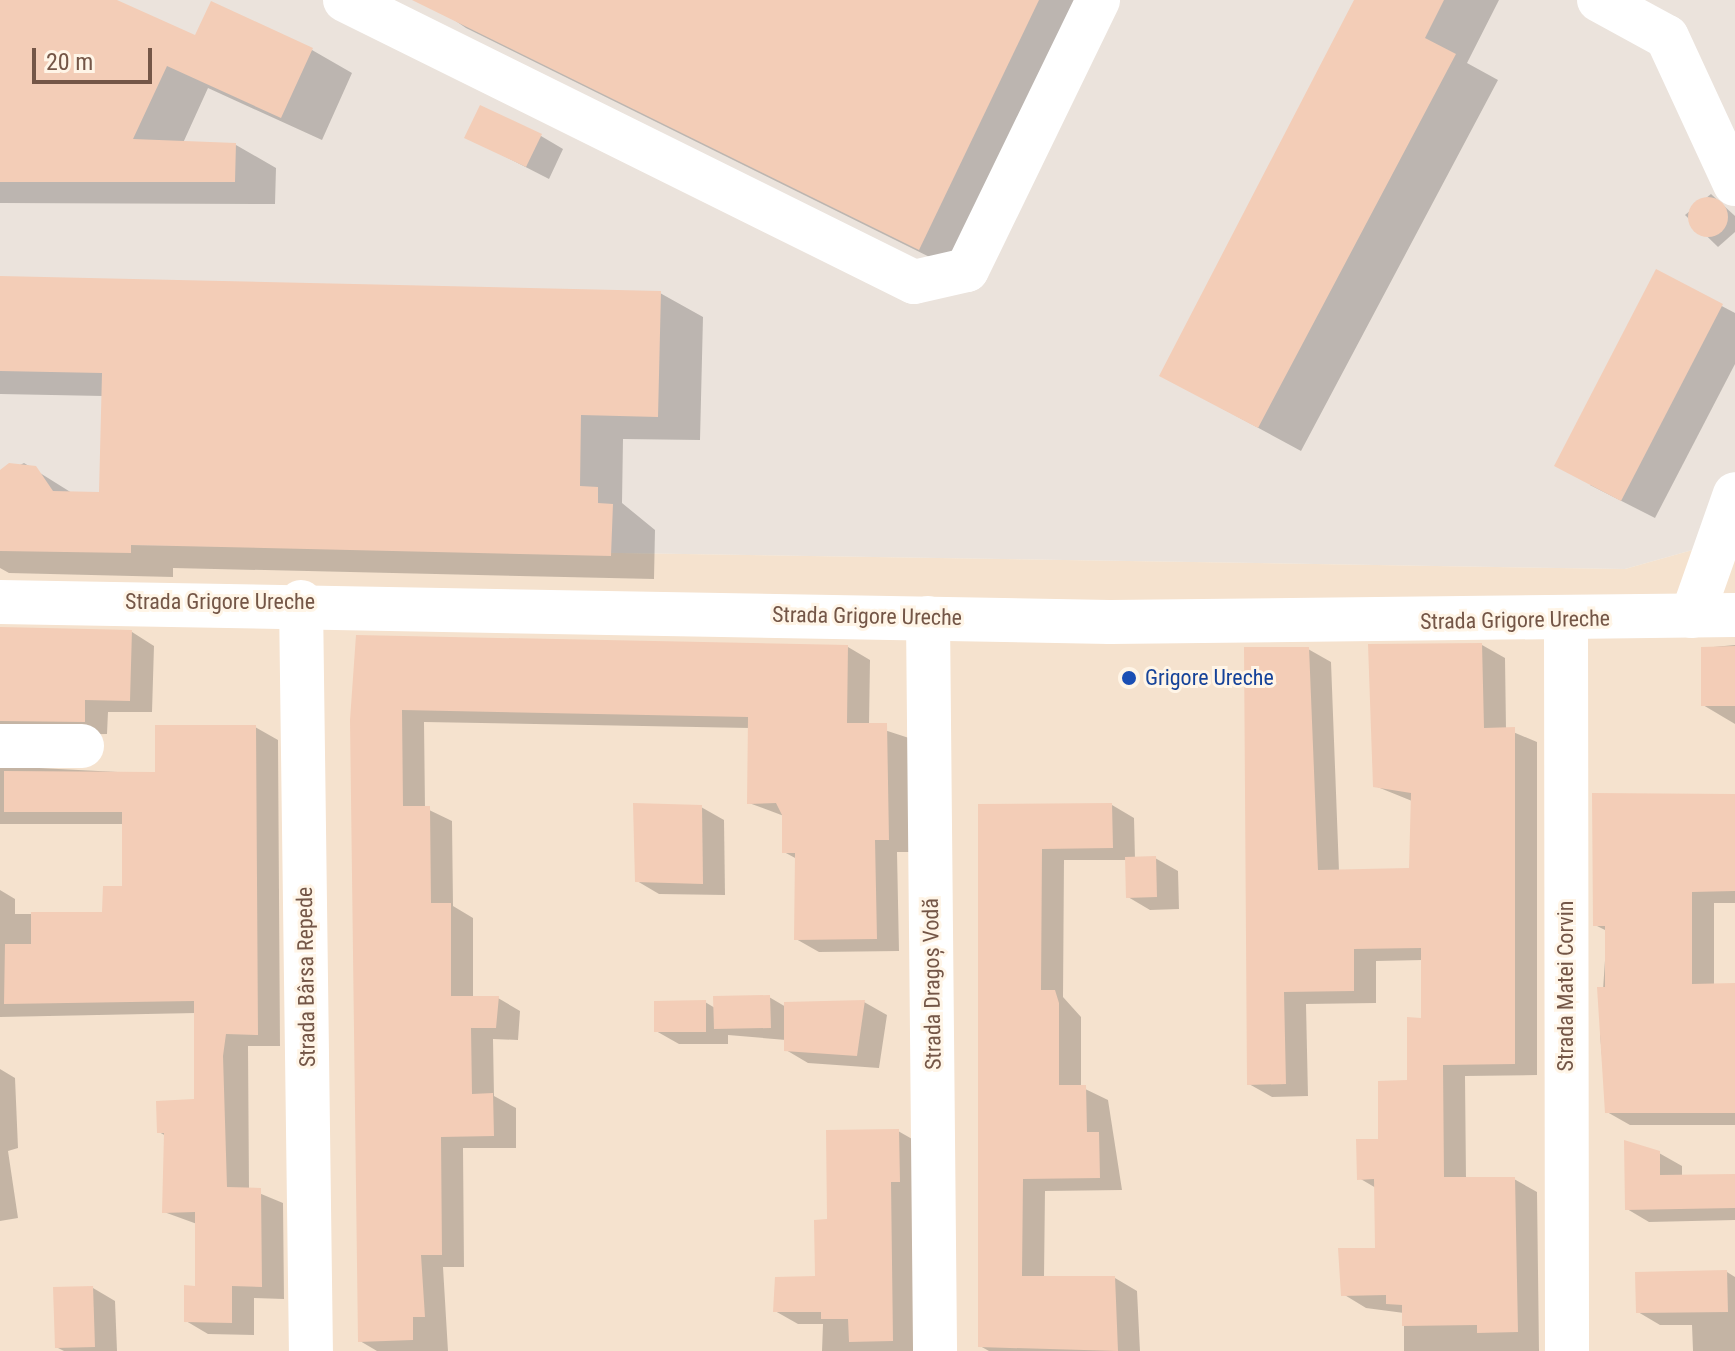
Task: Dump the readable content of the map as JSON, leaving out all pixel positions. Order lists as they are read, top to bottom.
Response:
{
  "streets": {
    "street": [
      "Strada Grigore Ureche",
      "Strada Bârsa Repede",
      "Strada Dragoș Vodă",
      "Strada Matei Corvin"
    ]
  },
  "crossings": [
    ["Strada Grigore Ureche", "Strada Bârsa Repede"],
    ["Strada Grigore Ureche", "Strada Dragoș Vodă"],
    ["Strada Grigore Ureche", "Strada Matei Corvin"]
  ],
  "places": ["Grigore Ureche"],
  "scale_bar": "20 m"
}
